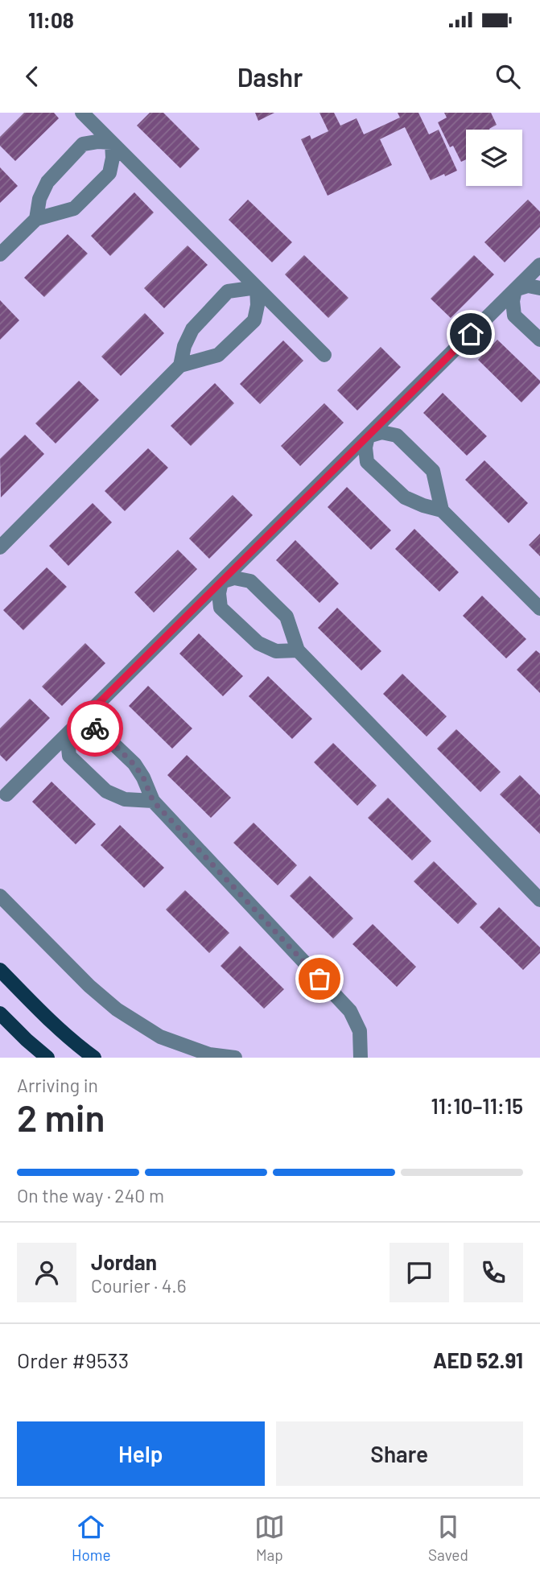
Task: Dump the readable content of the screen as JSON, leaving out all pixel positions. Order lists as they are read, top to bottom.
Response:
{
  "page": {
    "status": "11:08",
    "header": "Dashr",
    "heading": ["2 min", "Arriving in", "11:10–11:15"],
    "panel": [
      "Jordan",
      "Courier · 4.6",
      "Order #9533",
      "AED 52.91"
    ],
    "bar": "On the way · 240 m",
    "buttons": ["Help", "Share"],
    "tabs": ["Home", "Map", "Saved"]
  }
}
